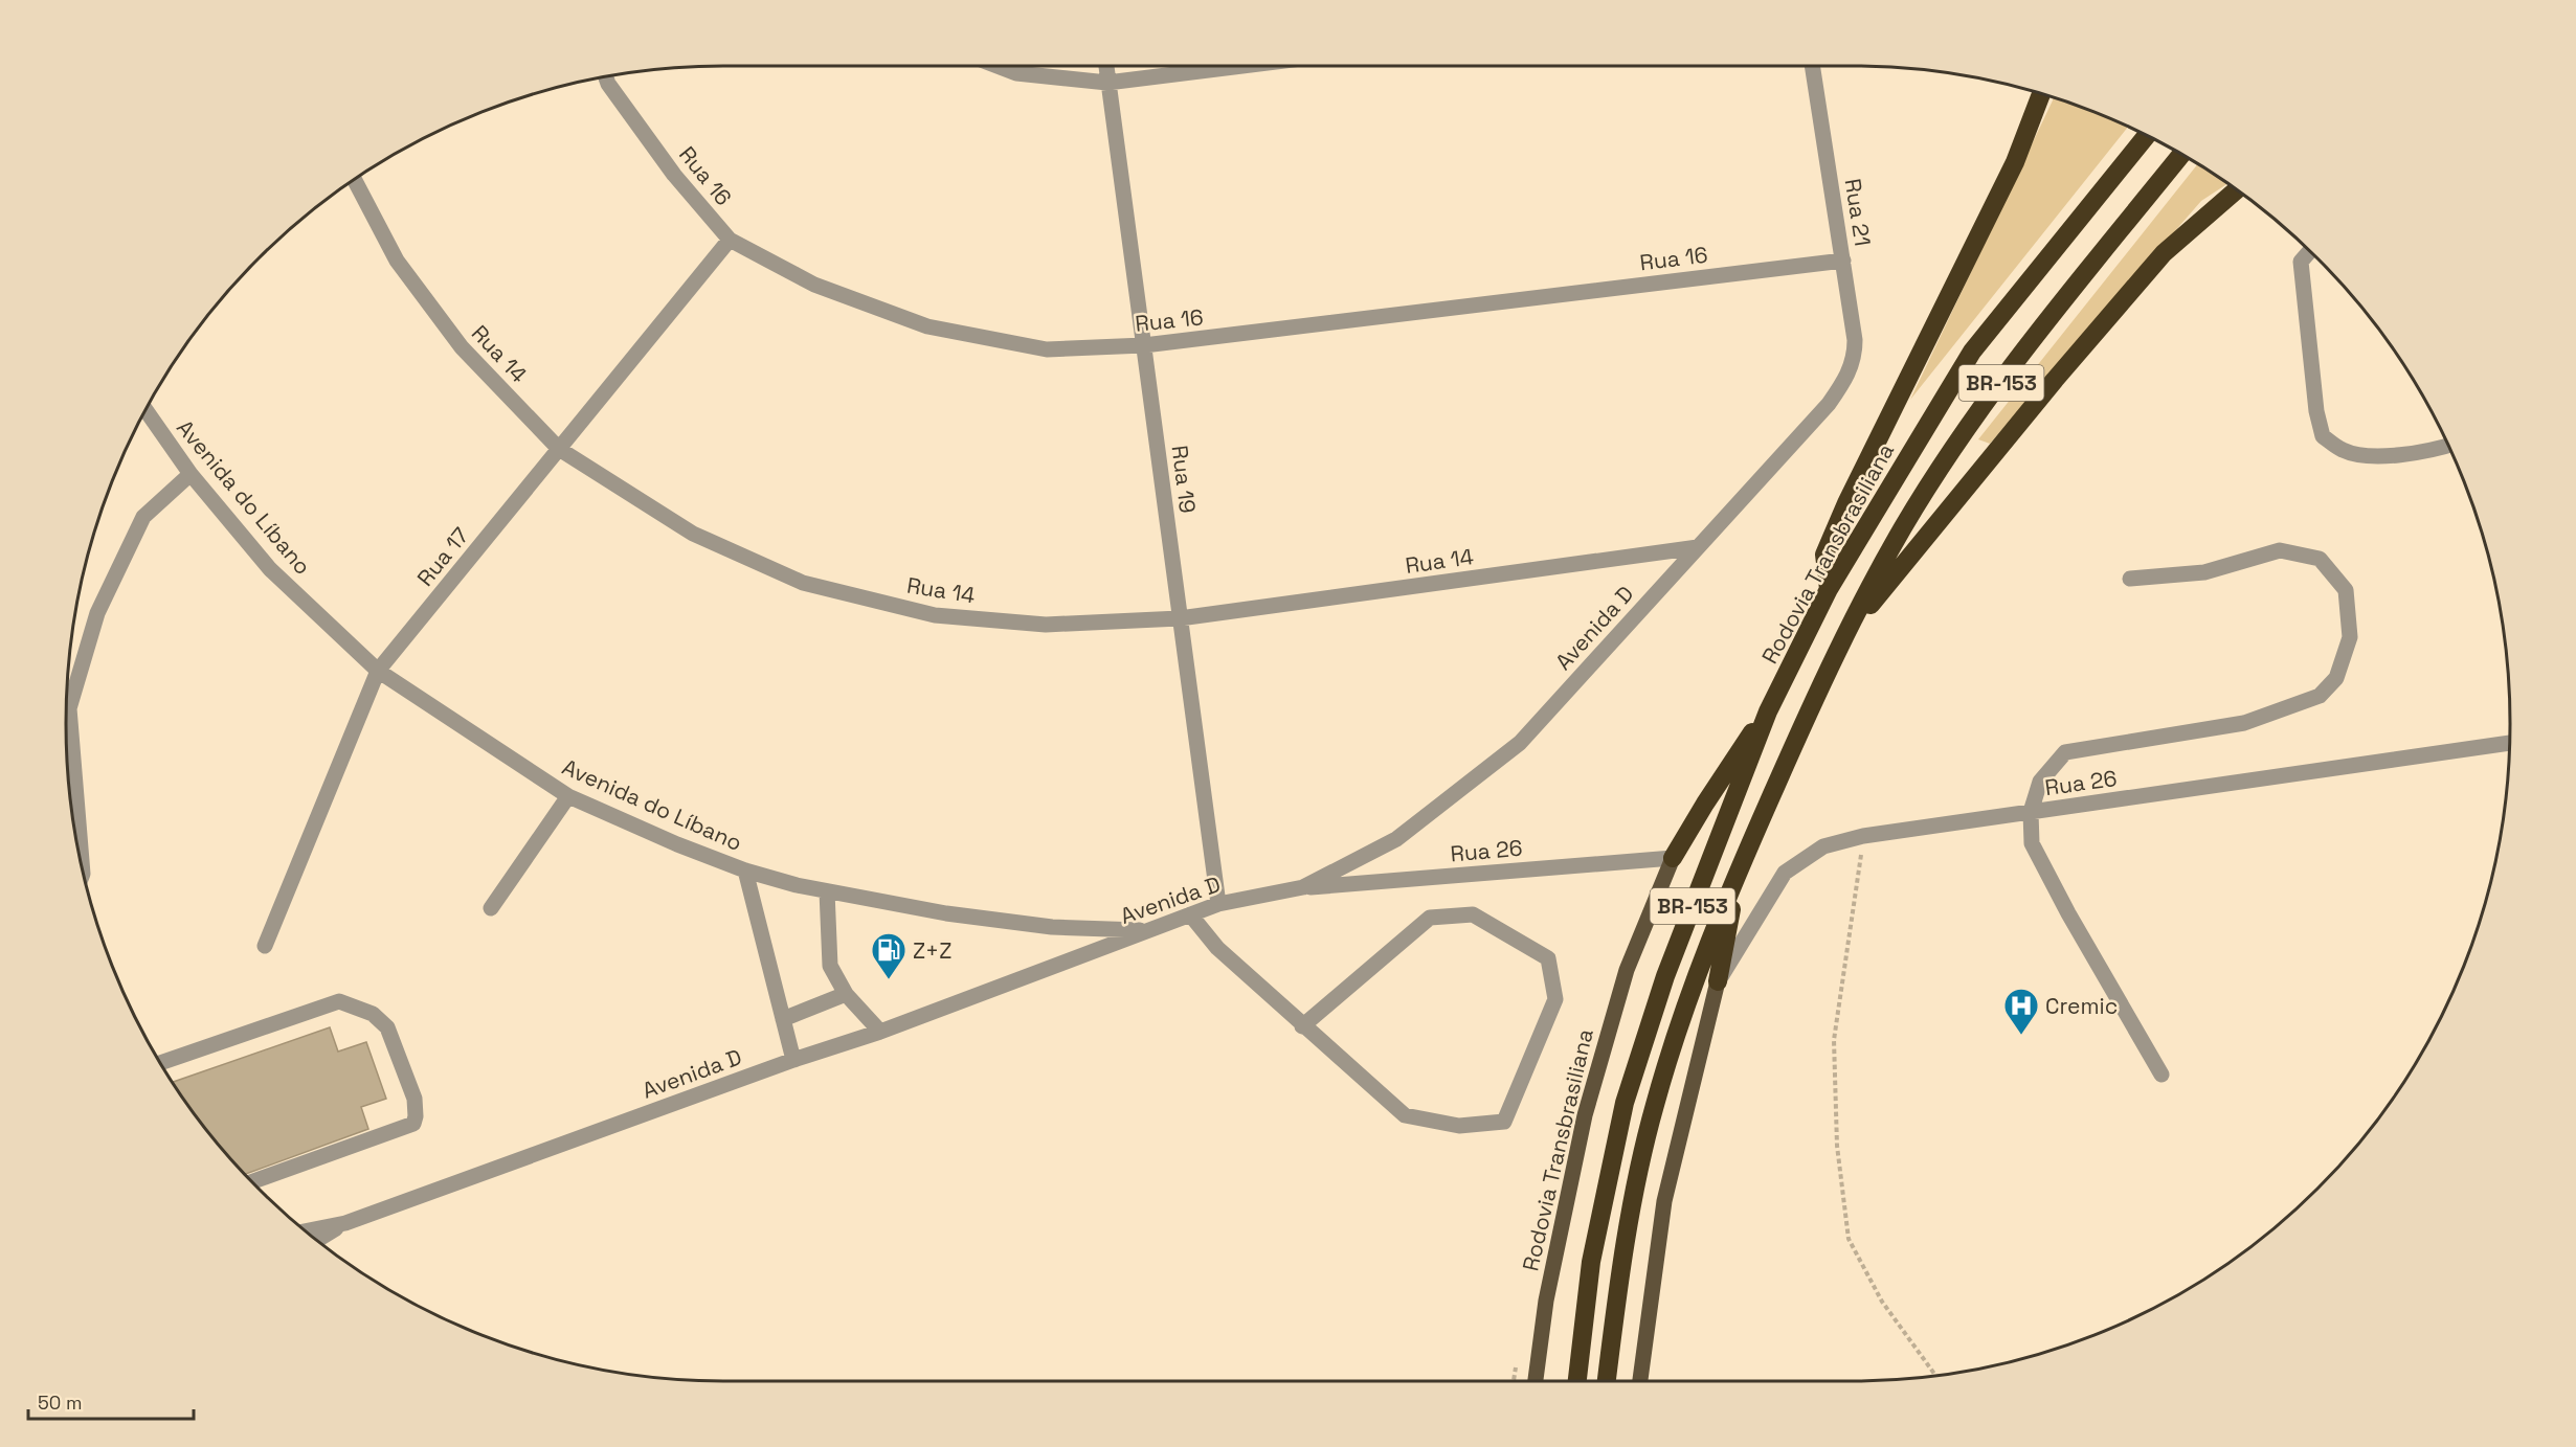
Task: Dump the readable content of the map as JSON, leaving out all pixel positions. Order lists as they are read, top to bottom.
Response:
{
  "streets": {
    "highway": ["BR-153", "Rodovia Transbrasiliana"],
    "street": [
      "Rua 16",
      "Rua 21",
      "Rua 14",
      "Rua 19",
      "Avenida do Líbano",
      "Rua 17",
      "Avenida D",
      "Rua 26"
    ]
  },
  "crossings": [
    ["Rua 16", "Rua 21"],
    ["Rua 16", "Rua 19"],
    ["Rua 16", "Rua 17"],
    ["Rua 21", "Avenida D"],
    ["Rua 14", "Rua 19"],
    ["Rua 14", "Rua 17"],
    ["Rua 14", "Avenida D"],
    ["Rua 19", "Avenida D"],
    ["Avenida do Líbano", "Rua 17"],
    ["Avenida do Líbano", "Avenida D"],
    ["Rodovia Transbrasiliana", "Rua 26"],
    ["Avenida D", "Rua 26"]
  ],
  "places": {
    "fuel station": ["Z+Z"],
    "hospital": ["Cremic"]
  },
  "scale_bar": "50 m"
}
